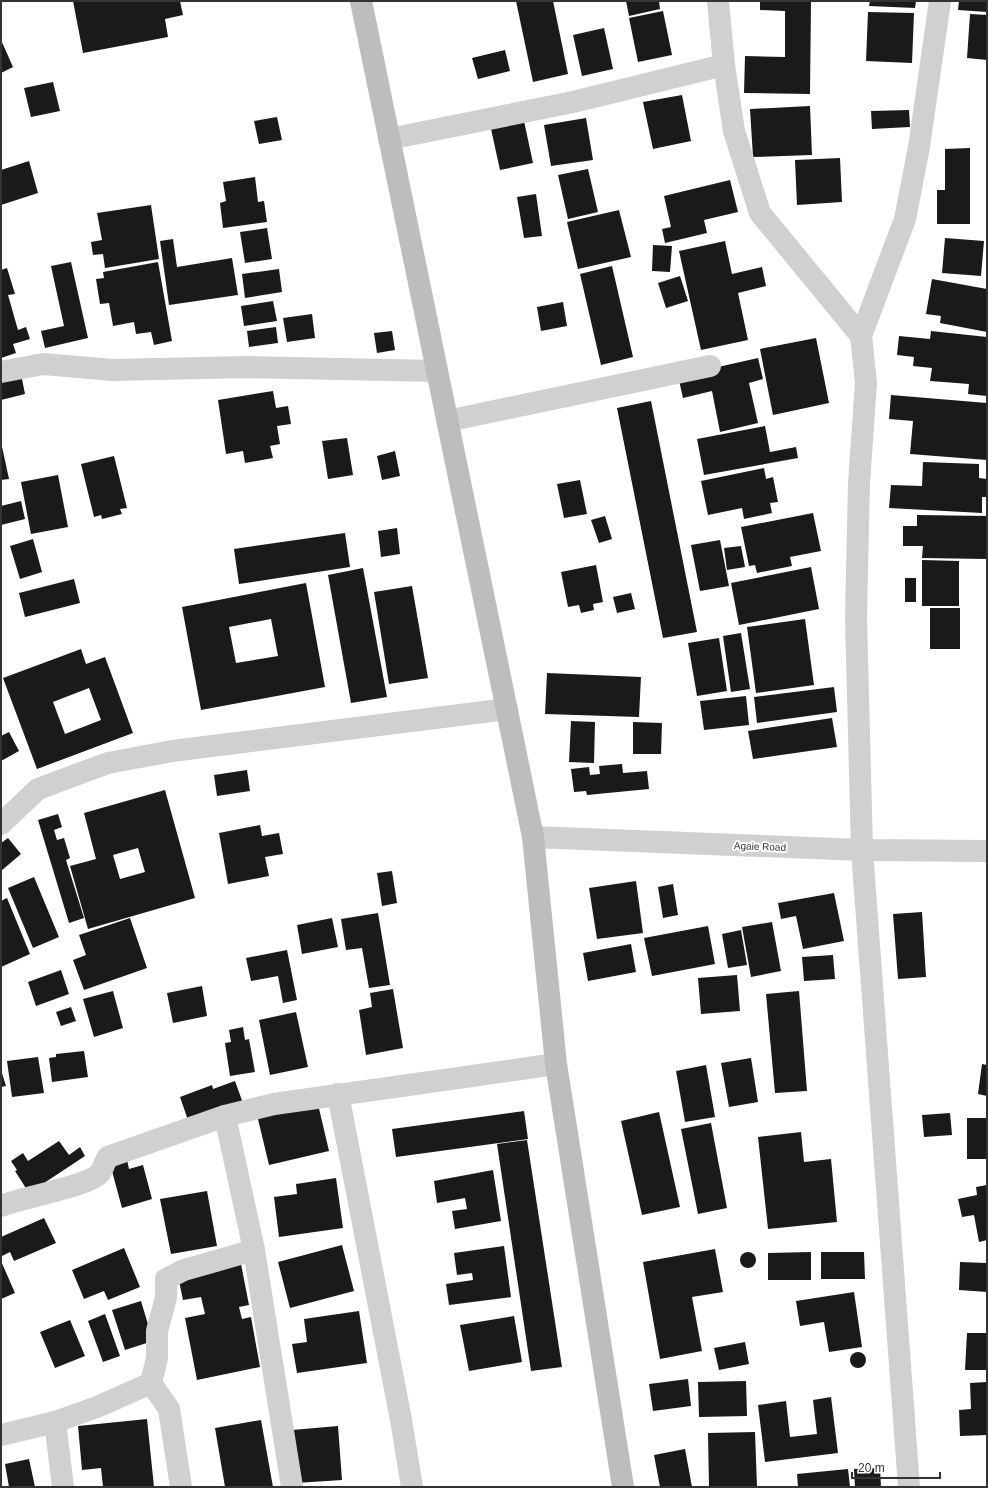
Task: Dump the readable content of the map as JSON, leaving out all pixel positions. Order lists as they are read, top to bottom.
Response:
{
  "streets": {
    "street": ["Agaie Road"]
  },
  "scale_bar": "20 m"
}
